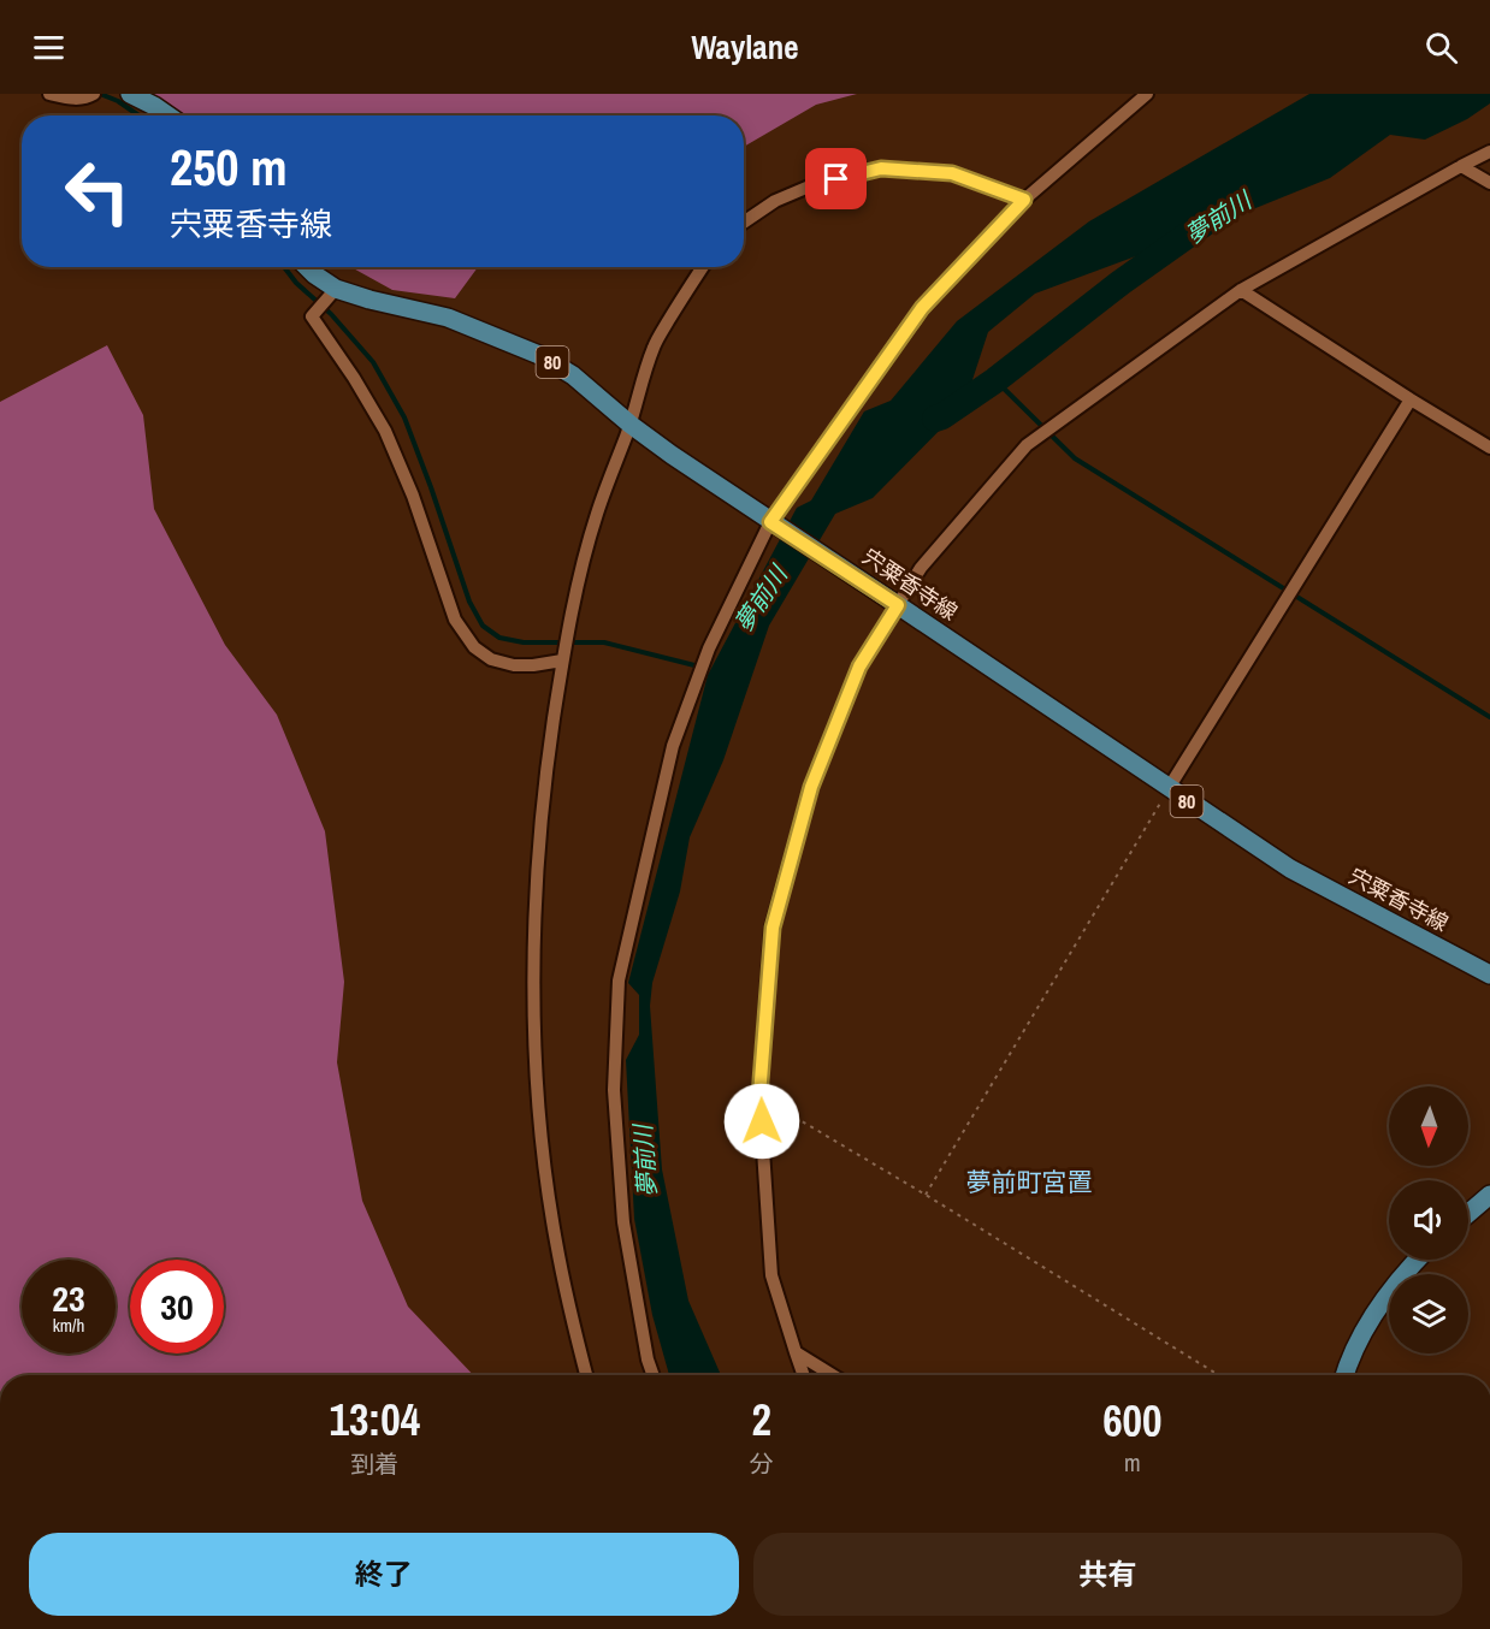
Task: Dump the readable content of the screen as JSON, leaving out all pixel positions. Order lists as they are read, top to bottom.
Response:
{
  "streets": {
    "main road": ["80", "宍粟香寺線"]
  },
  "districts": ["夢前町宮置"],
  "water": ["夢前川"],
  "north": "bottom",
  "page": {
    "header": "Waylane",
    "turn": ["250 m", "宍粟香寺線"],
    "speed": "23 km/h",
    "limit": "30",
    "eta": [
      "13:04",
      "到着",
      "2",
      "分",
      "600",
      "m"
    ],
    "buttons": ["終了", "共有"]
  }
}
